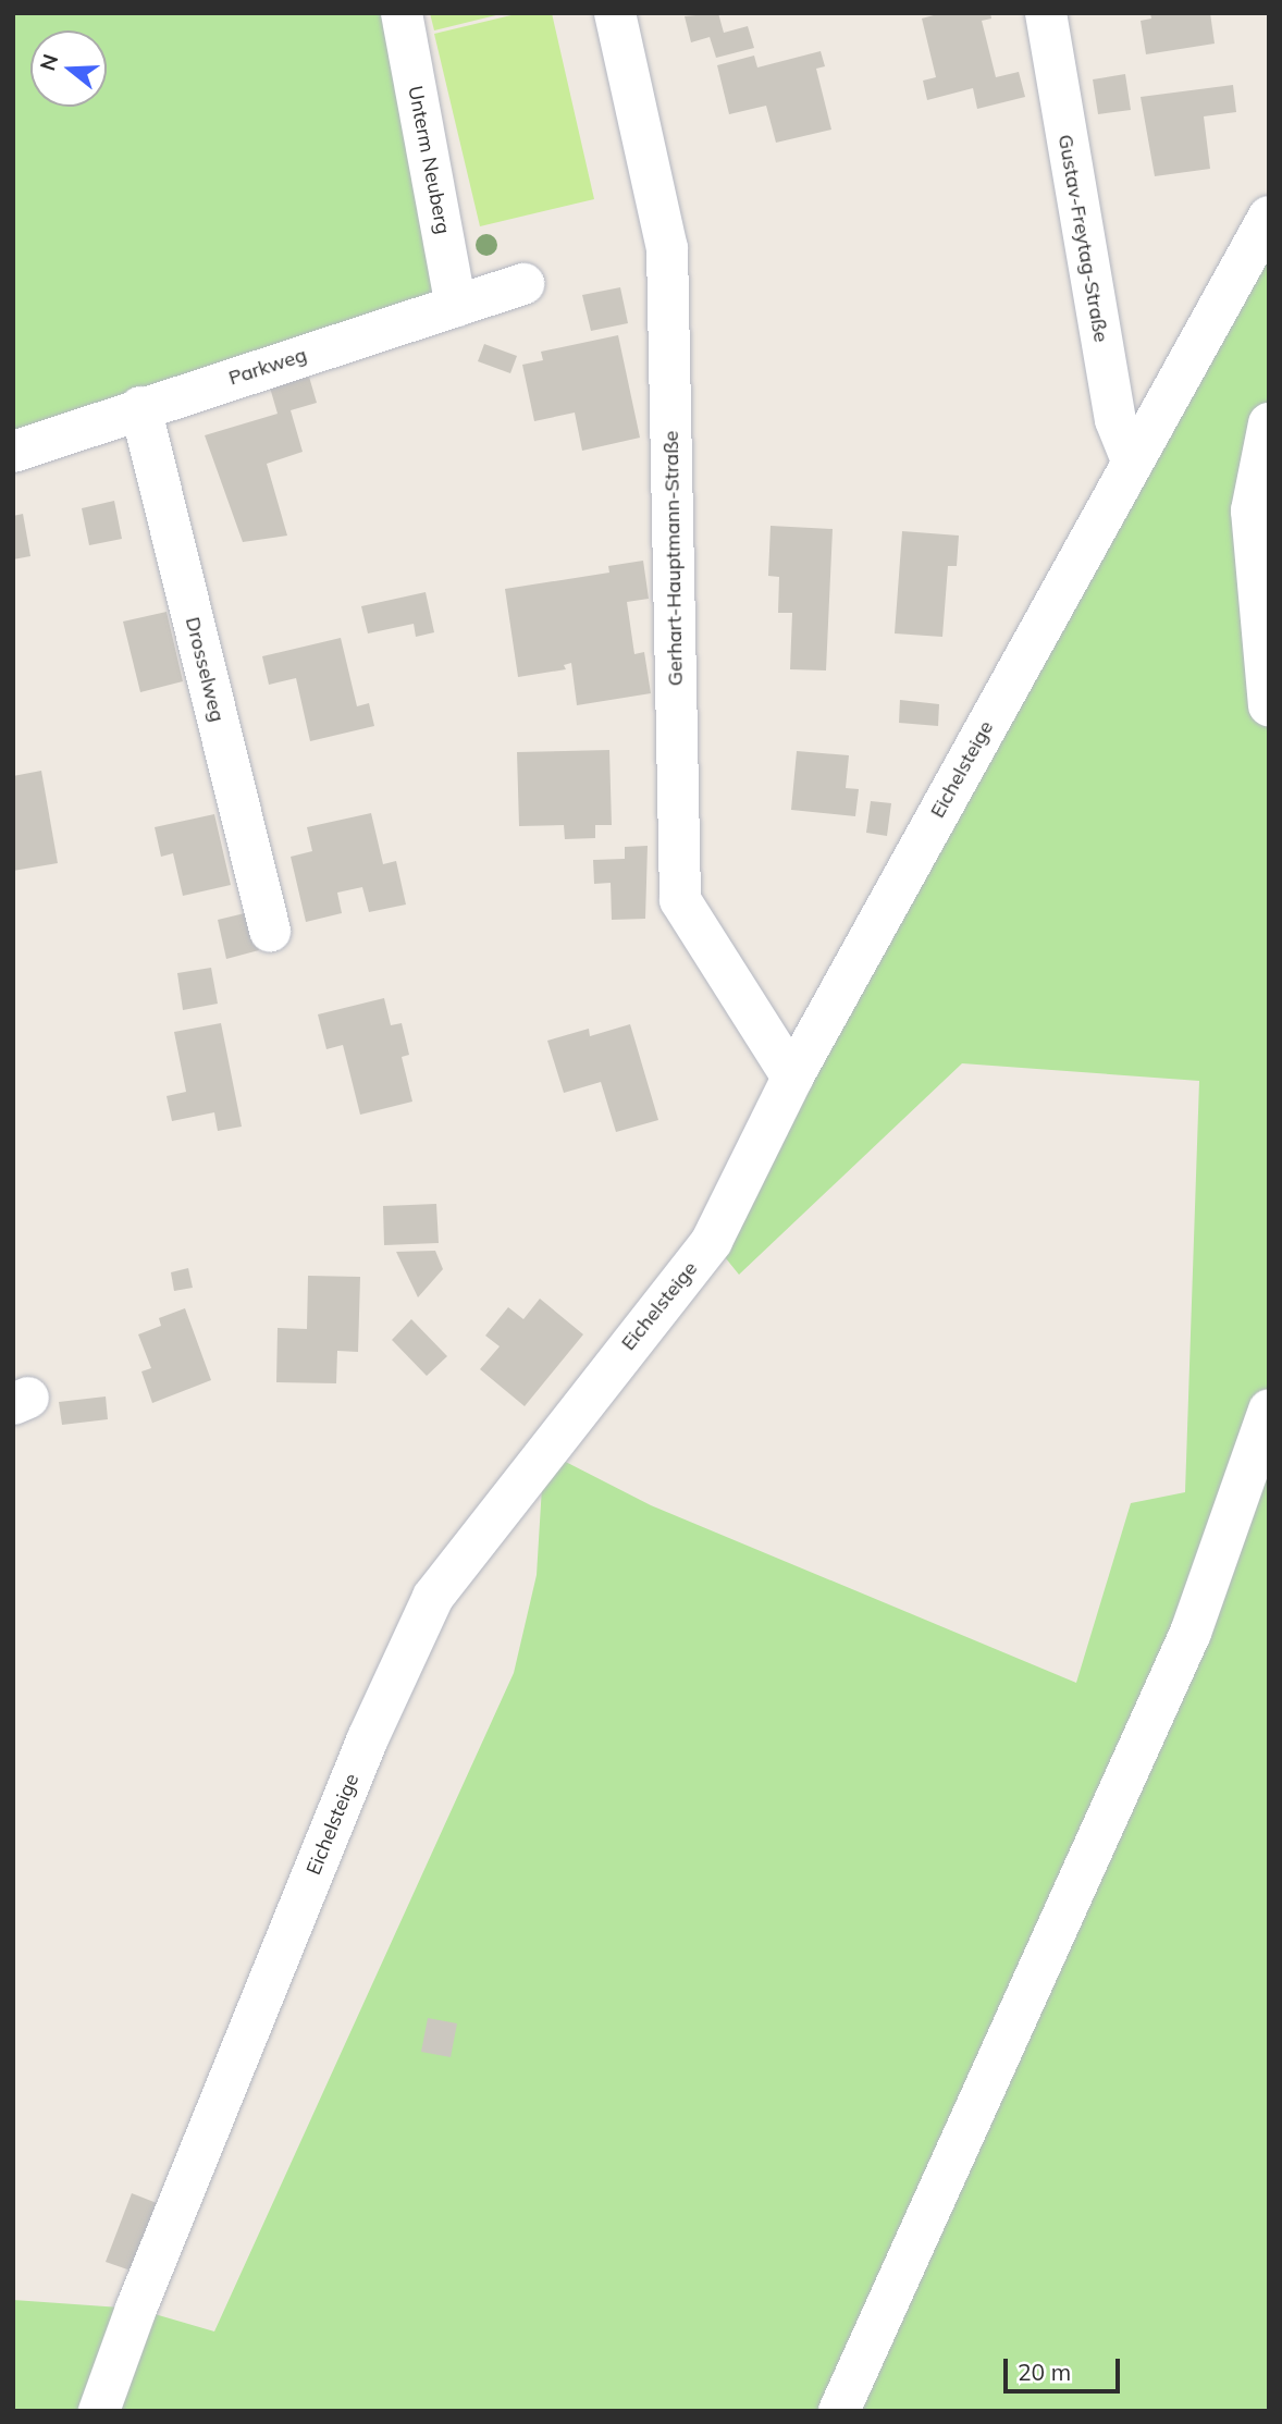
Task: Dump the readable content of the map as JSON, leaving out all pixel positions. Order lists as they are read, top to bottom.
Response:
{
  "streets": {
    "street": [
      "Unterm Neuberg",
      "Gustav-Freytag-Straße",
      "Parkweg",
      "Gerhart-Hauptmann-Straße",
      "Drosselweg",
      "Eichelsteige"
    ]
  },
  "crossings": [
    ["Unterm Neuberg", "Parkweg"],
    ["Gustav-Freytag-Straße", "Eichelsteige"],
    ["Parkweg", "Drosselweg"],
    ["Gerhart-Hauptmann-Straße", "Eichelsteige"]
  ],
  "scale_bar": "20 m",
  "north": "left"
}
